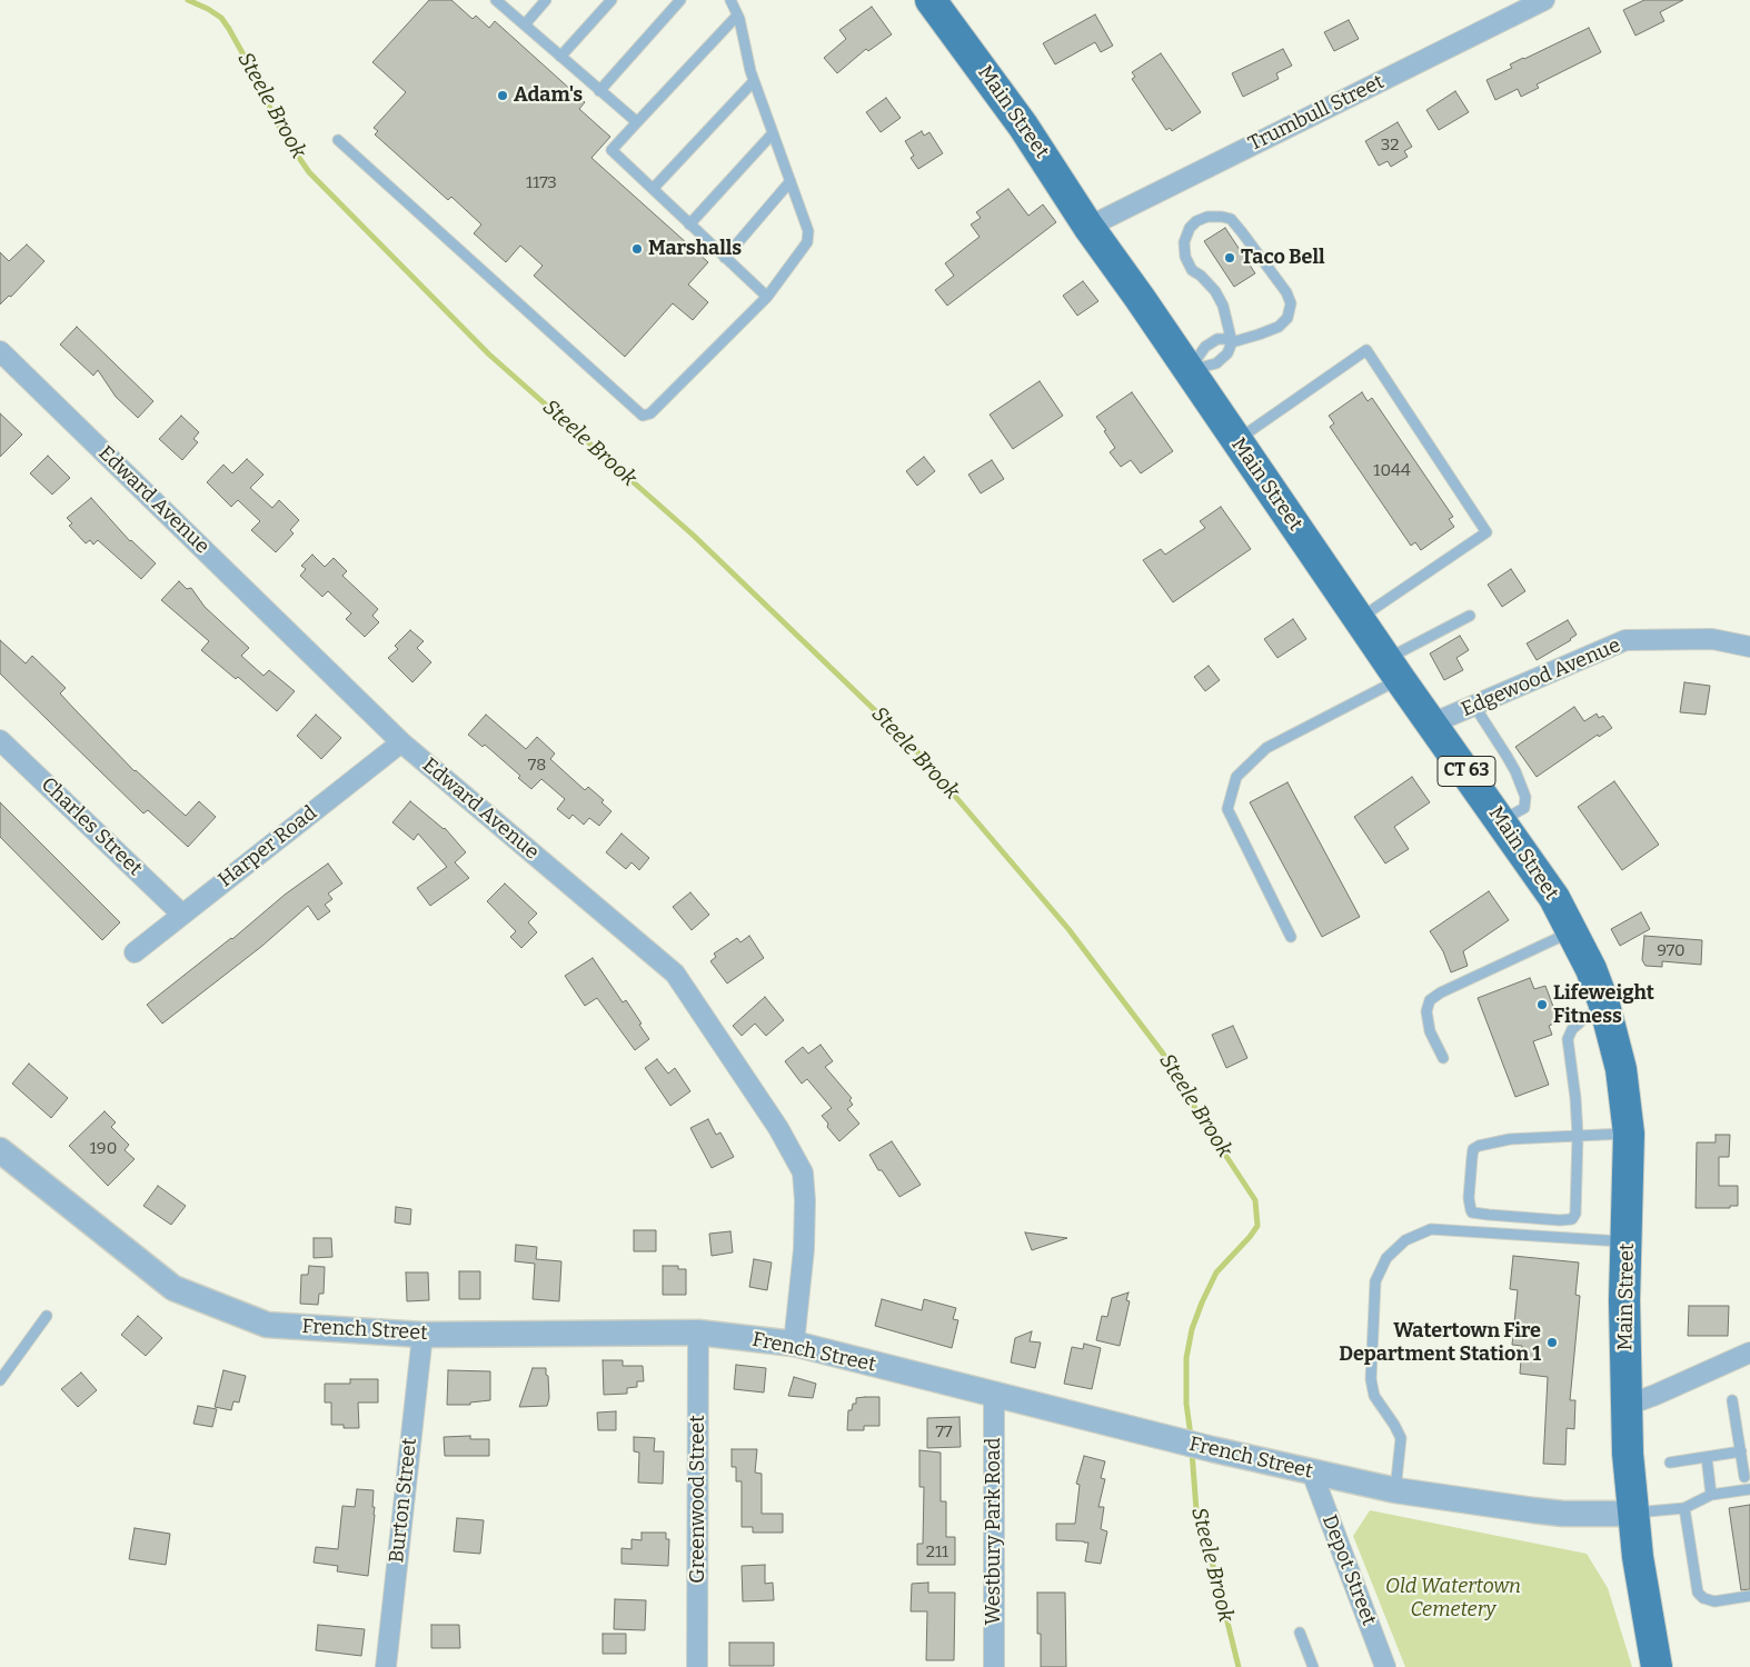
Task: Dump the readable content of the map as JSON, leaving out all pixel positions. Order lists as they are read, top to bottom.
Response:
{
  "streets": {
    "main road": ["Main Street", "CT 63"],
    "street": [
      "Trumbull Street",
      "Edward Avenue",
      "Edgewood Avenue",
      "Charles Street",
      "Harper Road",
      "French Street",
      "Greenwood Street",
      "Burton Street",
      "Westbury Park Road",
      "Depot Street"
    ]
  },
  "crossings": [
    ["Main Street", "Trumbull Street"],
    ["Main Street", "Edgewood Avenue"],
    ["Main Street", "French Street"],
    ["Edward Avenue", "Harper Road"],
    ["Edward Avenue", "French Street"],
    ["Charles Street", "Harper Road"],
    ["French Street", "Greenwood Street"],
    ["French Street", "Burton Street"],
    ["French Street", "Westbury Park Road"],
    ["French Street", "Depot Street"]
  ],
  "water": ["Steele Brook"],
  "parks": ["Old Watertown Cemetery"],
  "places": [
    "Adam's",
    "Marshalls",
    "Taco Bell",
    "Lifeweight Fitness",
    "Watertown Fire Department Station 1"
  ],
  "house_numbers": [
    "32",
    "1173",
    "1044",
    "78",
    "970",
    "190",
    "77",
    "211"
  ]
}
